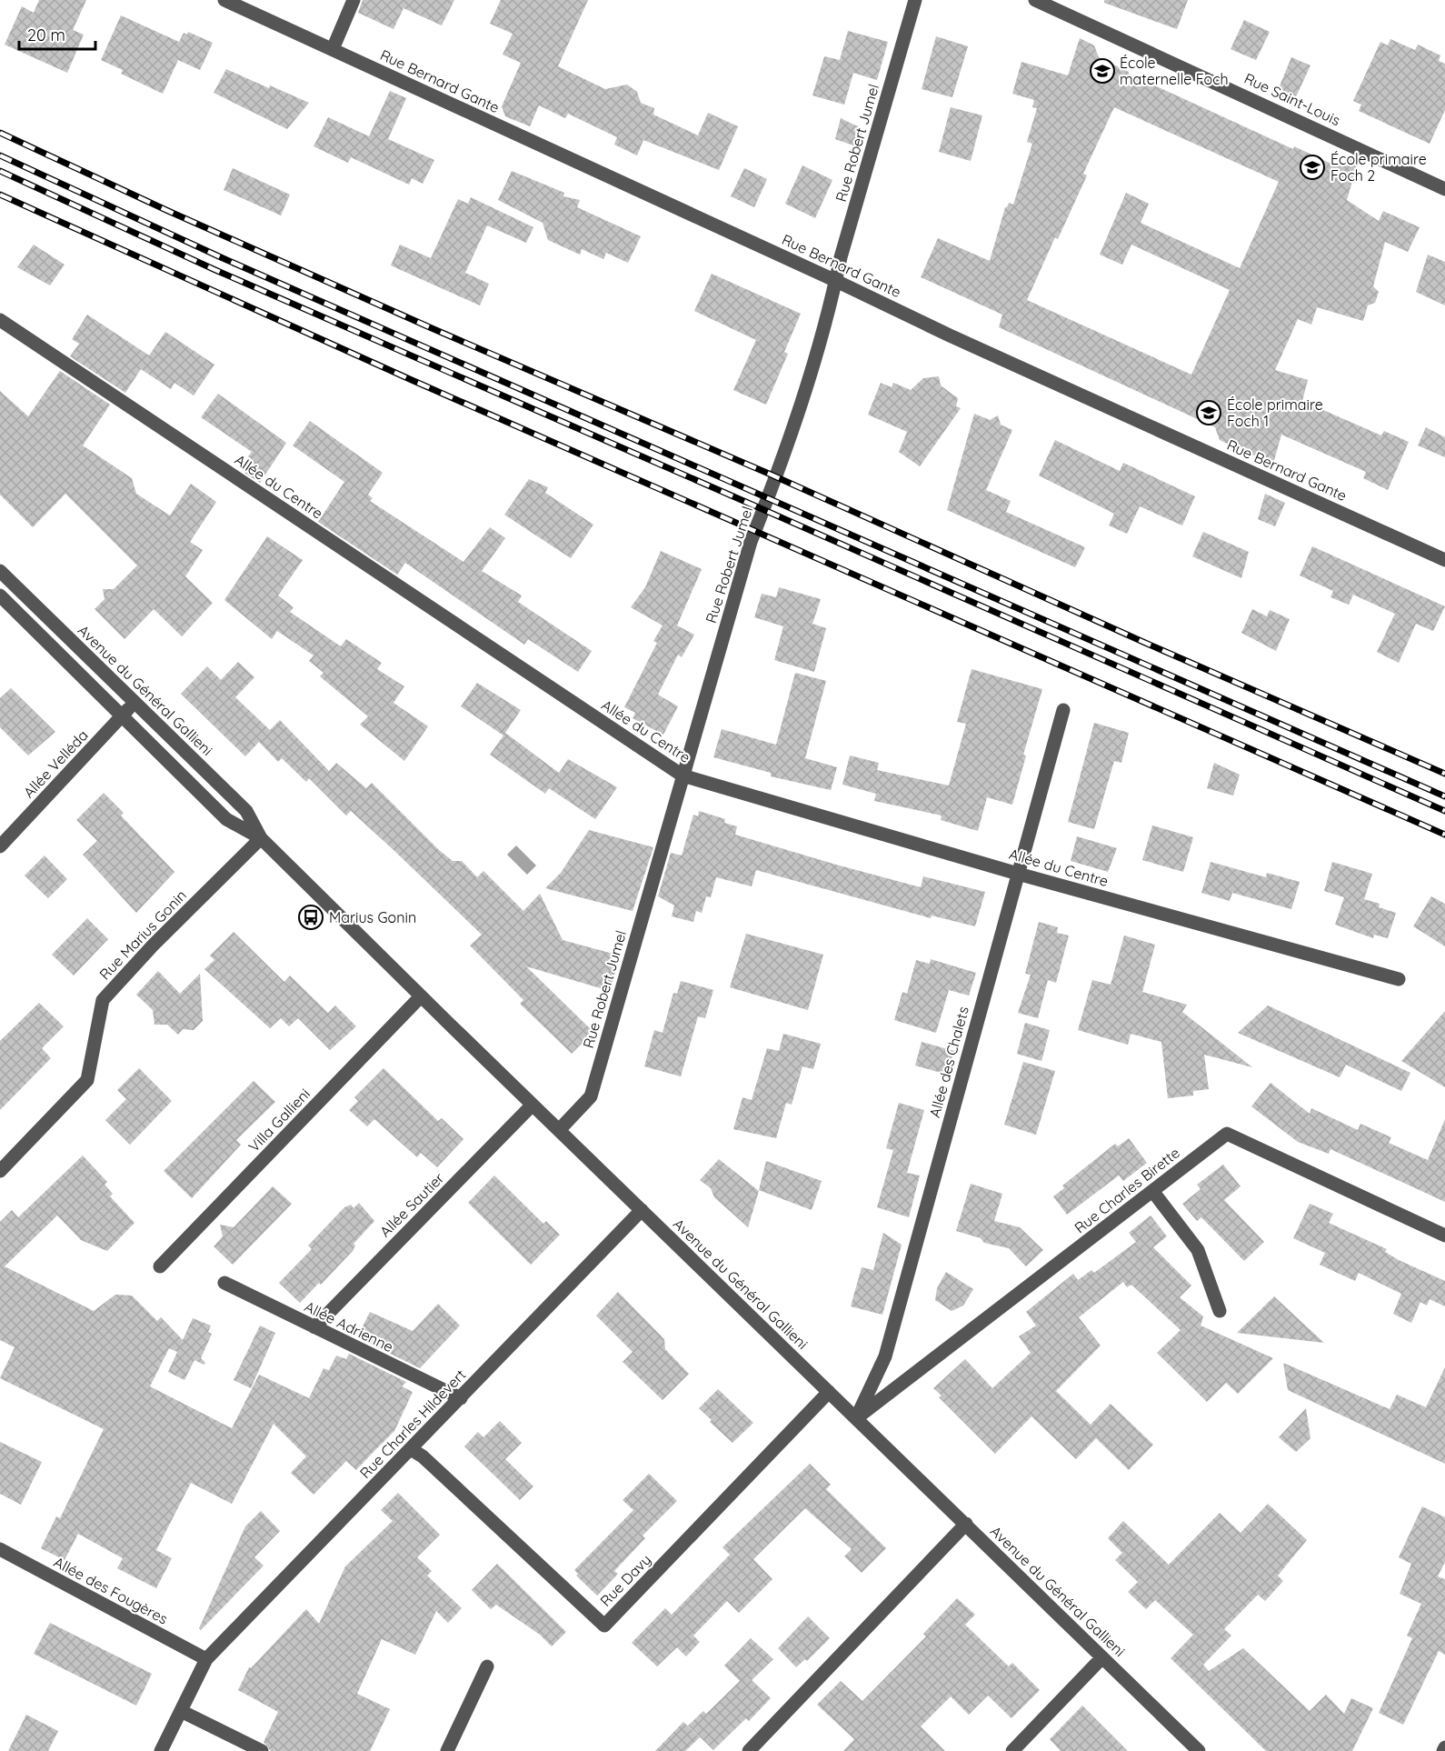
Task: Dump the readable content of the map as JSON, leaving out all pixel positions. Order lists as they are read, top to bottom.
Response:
{
  "streets": {
    "street": [
      "Rue Bernard Gante",
      "Rue Saint-Louis",
      "Rue Robert Jumel",
      "Allée du Centre",
      "Avenue du Général Gallieni",
      "Allée Velléda",
      "Rue Marius Gonin",
      "Allée des Chalets",
      "Villa Gallieni",
      "Rue Charles Birette",
      "Allée Sautier",
      "Allée Adrienne",
      "Rue Charles Hildevert",
      "Rue Davy",
      "Allée des Fougères"
    ]
  },
  "crossings": [
    ["Rue Bernard Gante", "Rue Robert Jumel"],
    ["Rue Robert Jumel", "Allée du Centre"],
    ["Rue Robert Jumel", "Avenue du Général Gallieni"],
    ["Allée du Centre", "Allée des Chalets"],
    ["Avenue du Général Gallieni", "Allée Velléda"],
    ["Avenue du Général Gallieni", "Rue Marius Gonin"],
    ["Avenue du Général Gallieni", "Allée des Chalets"],
    ["Avenue du Général Gallieni", "Villa Gallieni"],
    ["Avenue du Général Gallieni", "Rue Charles Birette"],
    ["Avenue du Général Gallieni", "Allée Sautier"],
    ["Avenue du Général Gallieni", "Rue Charles Hildevert"],
    ["Avenue du Général Gallieni", "Rue Davy"],
    ["Allée des Chalets", "Rue Charles Birette"],
    ["Allée Sautier", "Allée Adrienne"],
    ["Allée Adrienne", "Rue Charles Hildevert"],
    ["Rue Charles Hildevert", "Rue Davy"],
    ["Rue Charles Hildevert", "Allée des Fougères"]
  ],
  "places": {
    "school or university": ["École maternelle Foch", "École primaire Foch 2", "École primaire Foch 1"],
    "bus stop": ["Marius Gonin"]
  },
  "scale_bar": "20 m"
}
